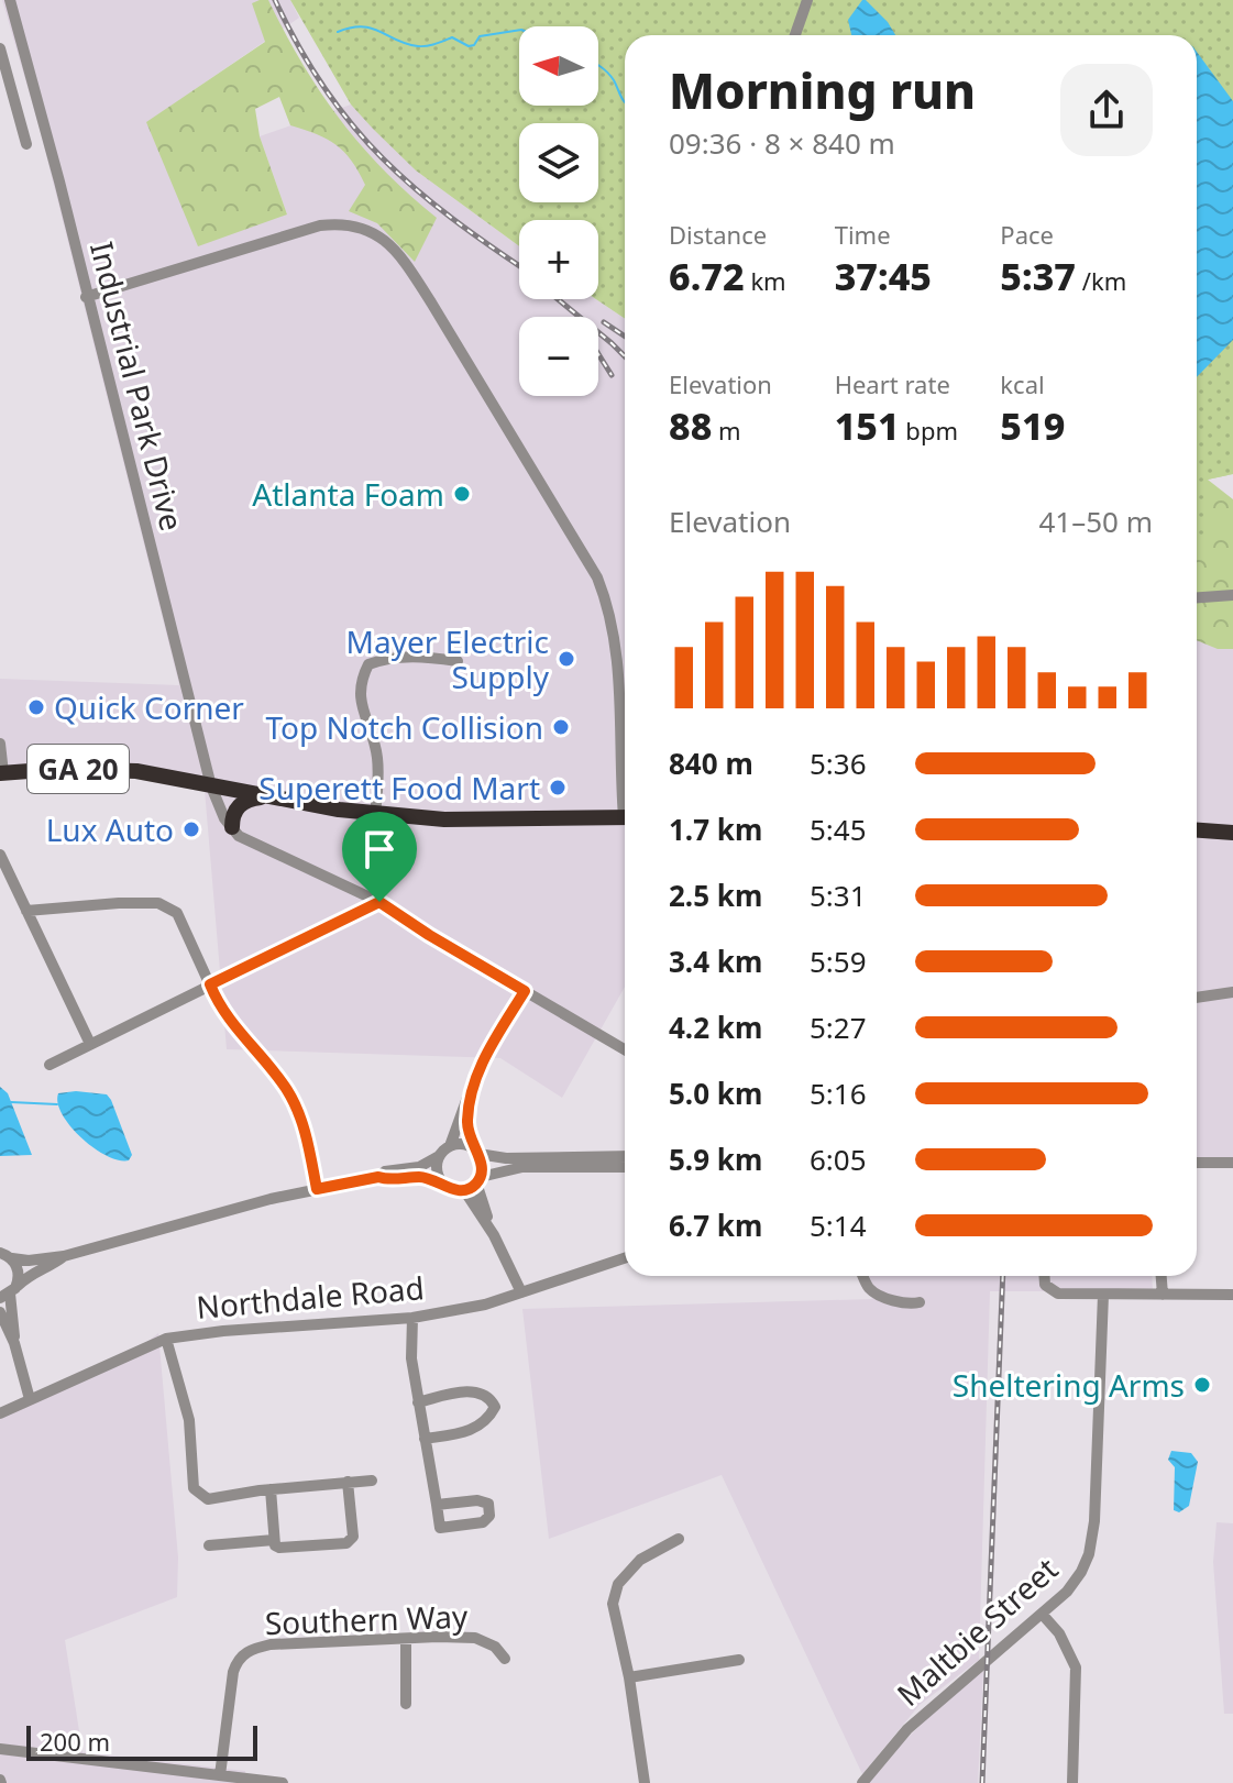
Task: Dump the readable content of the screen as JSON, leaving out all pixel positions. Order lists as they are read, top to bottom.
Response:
{
  "streets": {
    "highway": ["GA 20"],
    "street": [
      "Industrial Park Drive",
      "Northdale Road",
      "Southern Way",
      "Maltbie Street"
    ]
  },
  "crossings": [
    ["Industrial Park Drive", "GA 20"]
  ],
  "places": [
    "Atlanta Foam",
    "Mayer Electric Supply",
    "Quick Corner",
    "Top Notch Collision",
    "Superett Food Mart",
    "Lux Auto",
    "Sheltering Arms"
  ],
  "scale_bar": "200 m",
  "north": "left",
  "page": {
    "map_buttons": ["+", "−"],
    "heading": ["Morning run", "09:36 · 8 × 840 m"],
    "stats": [
      ["Distance", "6.72 km"],
      ["Time", "37:45"],
      ["Pace", "5:37 /km"],
      ["Elevation", "88 m"],
      ["Heart rate", "151 bpm"],
      ["kcal", "519"]
    ],
    "chart": ["Elevation", "41–50 m"],
    "list": [
      {
        "name": "840 m",
        "note": "5:36"
      },
      {
        "name": "1.7 km",
        "note": "5:45"
      },
      {
        "name": "2.5 km",
        "note": "5:31"
      },
      {
        "name": "3.4 km",
        "note": "5:59"
      },
      {
        "name": "4.2 km",
        "note": "5:27"
      },
      {
        "name": "5.0 km",
        "note": "5:16"
      },
      {
        "name": "5.9 km",
        "note": "6:05"
      },
      {
        "name": "6.7 km",
        "note": "5:14"
      }
    ],
    "scale": "200 m"
  }
}
